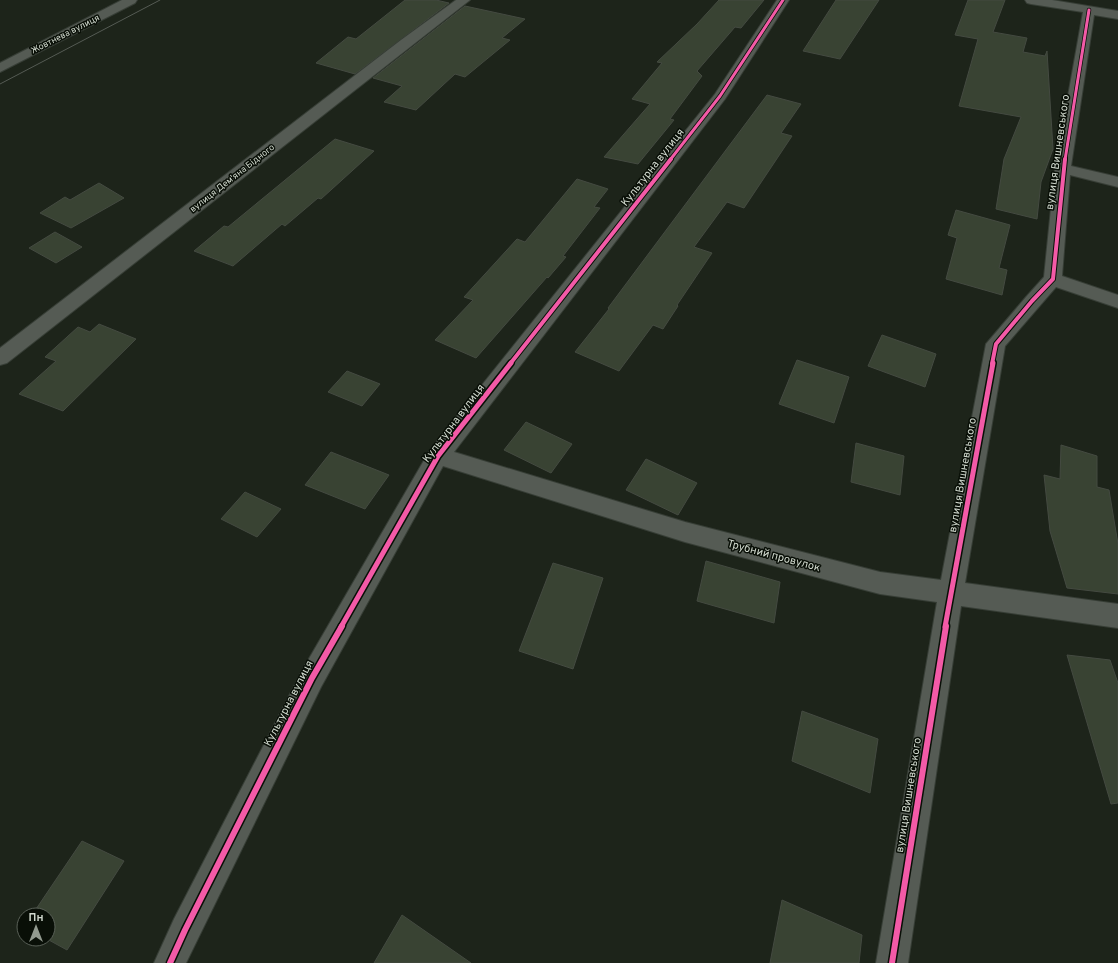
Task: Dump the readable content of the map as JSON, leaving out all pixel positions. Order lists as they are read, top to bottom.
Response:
{
  "streets": {
    "street": [
      "Жовтнева вулиця",
      "вулиця Вишневського",
      "Культурна вулиця",
      "вулиця Дем'яна Бідного",
      "Трубний провулок"
    ]
  },
  "crossings": [
    ["вулиця Вишневського", "Трубний провулок"],
    ["Культурна вулиця", "Трубний провулок"]
  ],
  "north": "top"
}
